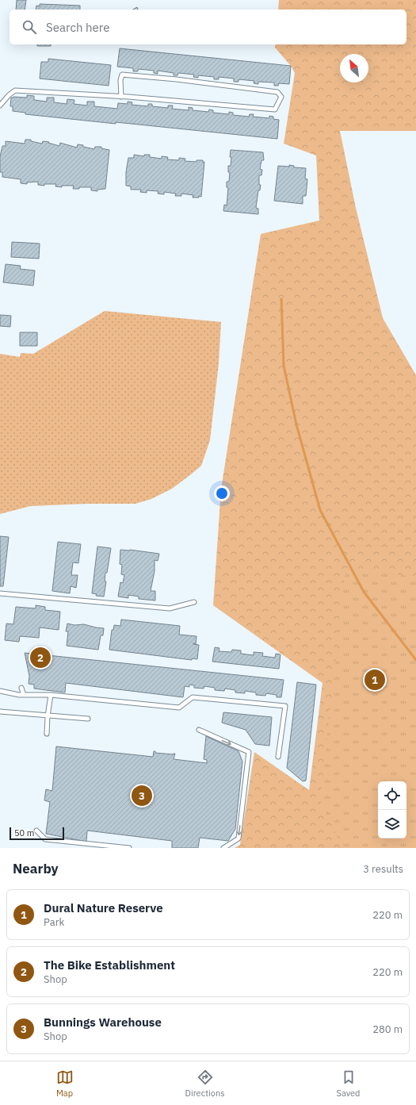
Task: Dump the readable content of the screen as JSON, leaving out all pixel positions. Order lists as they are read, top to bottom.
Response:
{
  "scale_bar": "50 m",
  "north": "top left",
  "page": {
    "search": "Search here",
    "pins": ["2", "1", "3"],
    "scale": "50 m",
    "heading": ["Nearby", "3 results"],
    "list": [
      {
        "mark": "1",
        "name": "Dural Nature Reserve",
        "note": "Park",
        "value": "220 m"
      },
      {
        "mark": "2",
        "name": "The Bike Establishment",
        "note": "Shop",
        "value": "220 m"
      },
      {
        "mark": "3",
        "name": "Bunnings Warehouse",
        "note": "Shop",
        "value": "280 m"
      }
    ],
    "nav": ["Map", "Directions", "Saved"]
  }
}
